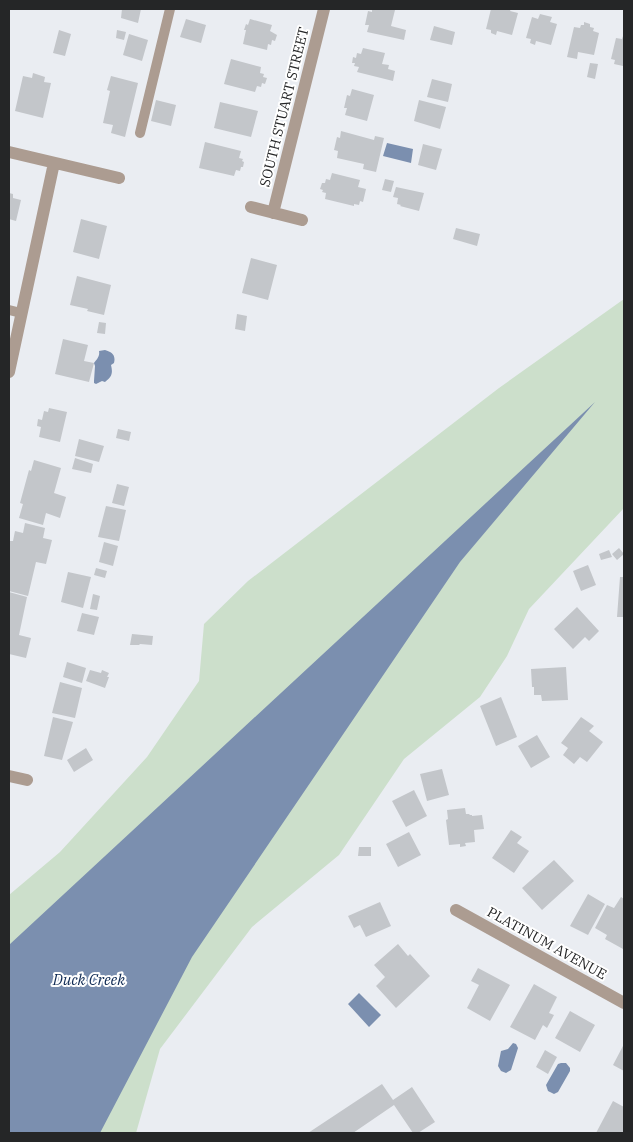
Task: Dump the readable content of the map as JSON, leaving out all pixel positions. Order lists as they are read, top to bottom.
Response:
{
  "streets": {
    "street": ["SOUTH STUART STREET", "PLATINUM AVENUE"]
  },
  "water": ["Duck Creek"]
}
